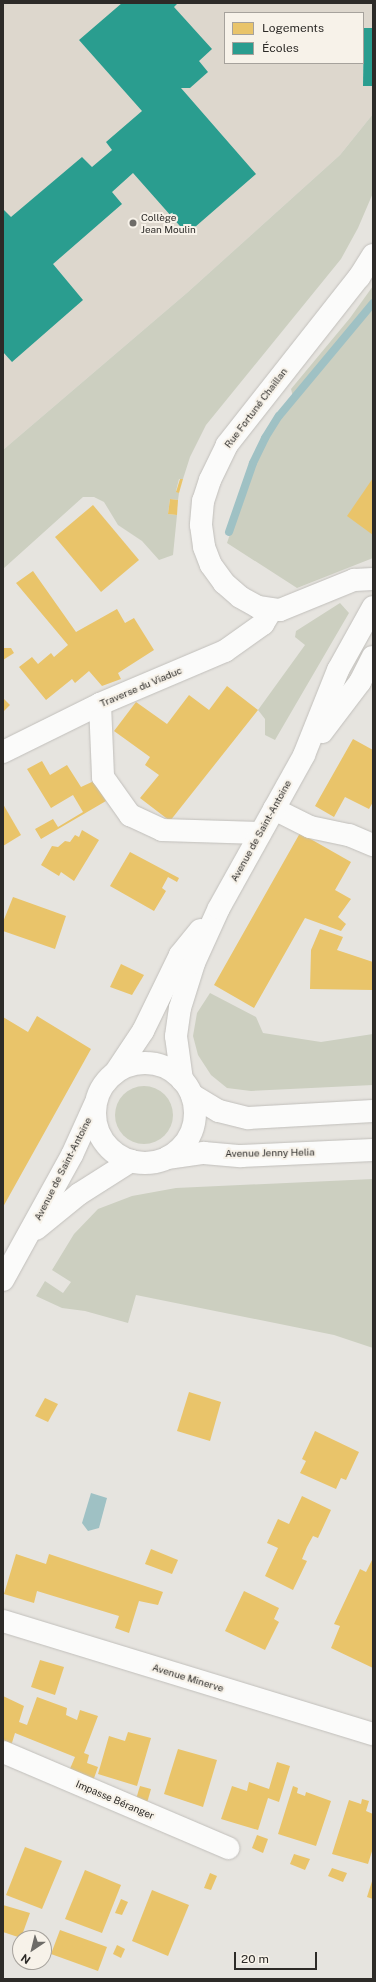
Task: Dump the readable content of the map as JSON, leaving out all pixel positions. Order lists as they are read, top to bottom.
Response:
{
  "streets": {
    "street": [
      "Rue Fortuné Chaillan",
      "Traverse du Viaduc",
      "Avenue de Saint-Antoine",
      "Avenue Jenny Helia",
      "Avenue Minerve",
      "Impasse Béranger"
    ]
  },
  "crossings": [
    ["Rue Fortuné Chaillan", "Traverse du Viaduc"],
    ["Avenue de Saint-Antoine", "Avenue Jenny Helia"]
  ],
  "places": ["Collège Jean Moulin"],
  "legend": ["Logements", "Écoles"],
  "scale_bar": "20 m",
  "north": "bottom left"
}
